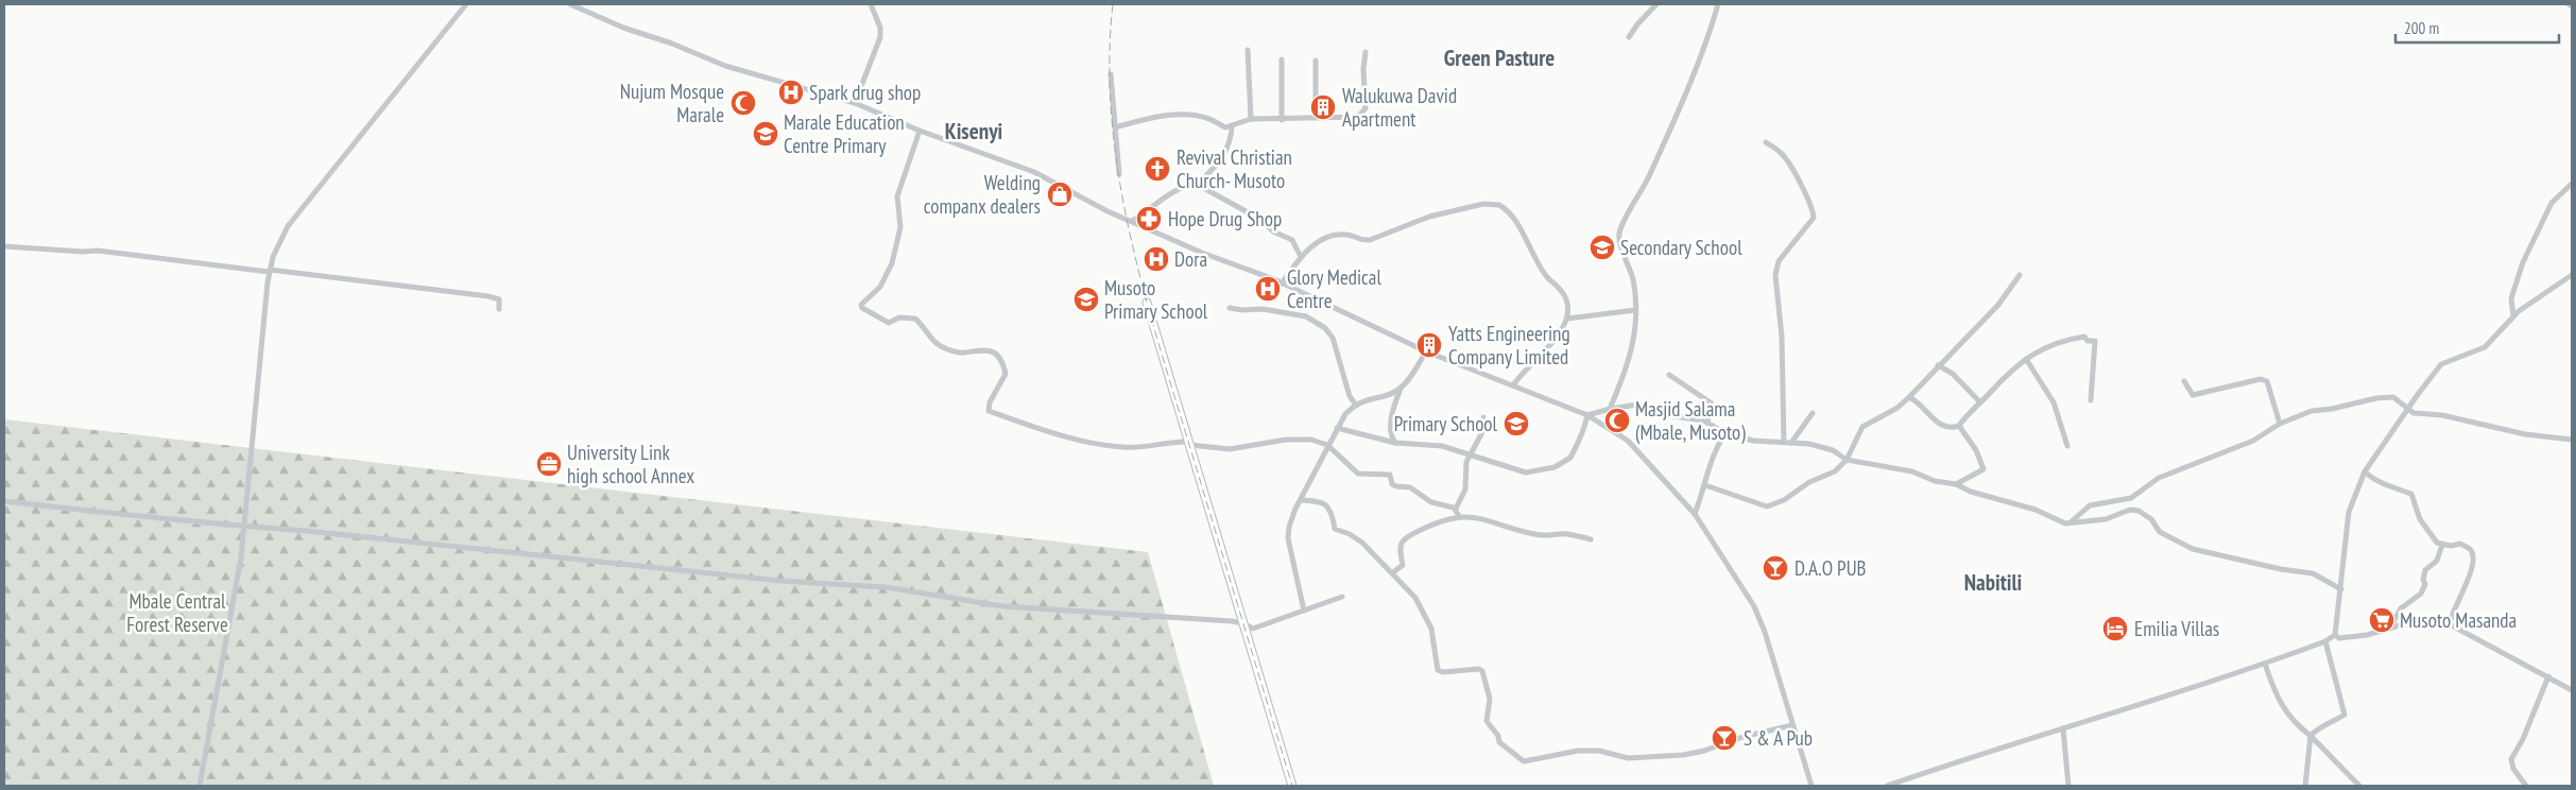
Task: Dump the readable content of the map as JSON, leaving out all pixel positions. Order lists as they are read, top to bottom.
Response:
{
  "districts": ["Green Pasture", "Kisenyi", "Nabitili"],
  "parks": ["Mbale Central Forest Reserve"],
  "places": {
    "hospital": ["Spark drug shop", "Dora", "Glory Medical Centre"],
    "mosque": ["Nujum Mosque Marale", "Masjid Salama (Mbale, Musoto)"],
    "building": ["Walukuwa David Apartment", "Yatts Engineering Company Limited"],
    "school or university": [
      "Marale Education Centre Primary",
      "Secondary School",
      "Musoto Primary School",
      "Primary School"
    ],
    "church": ["Revival Christian Church- Musoto"],
    "shop": ["Welding companx dealers"],
    "pharmacy": ["Hope Drug Shop"],
    "office": ["University Link high school Annex"],
    "bar": ["D.A.O PUB", "S & A Pub"],
    "supermarket": ["Musoto Masanda"],
    "hotel": ["Emilia Villas"]
  },
  "scale_bar": "200 m"
}
